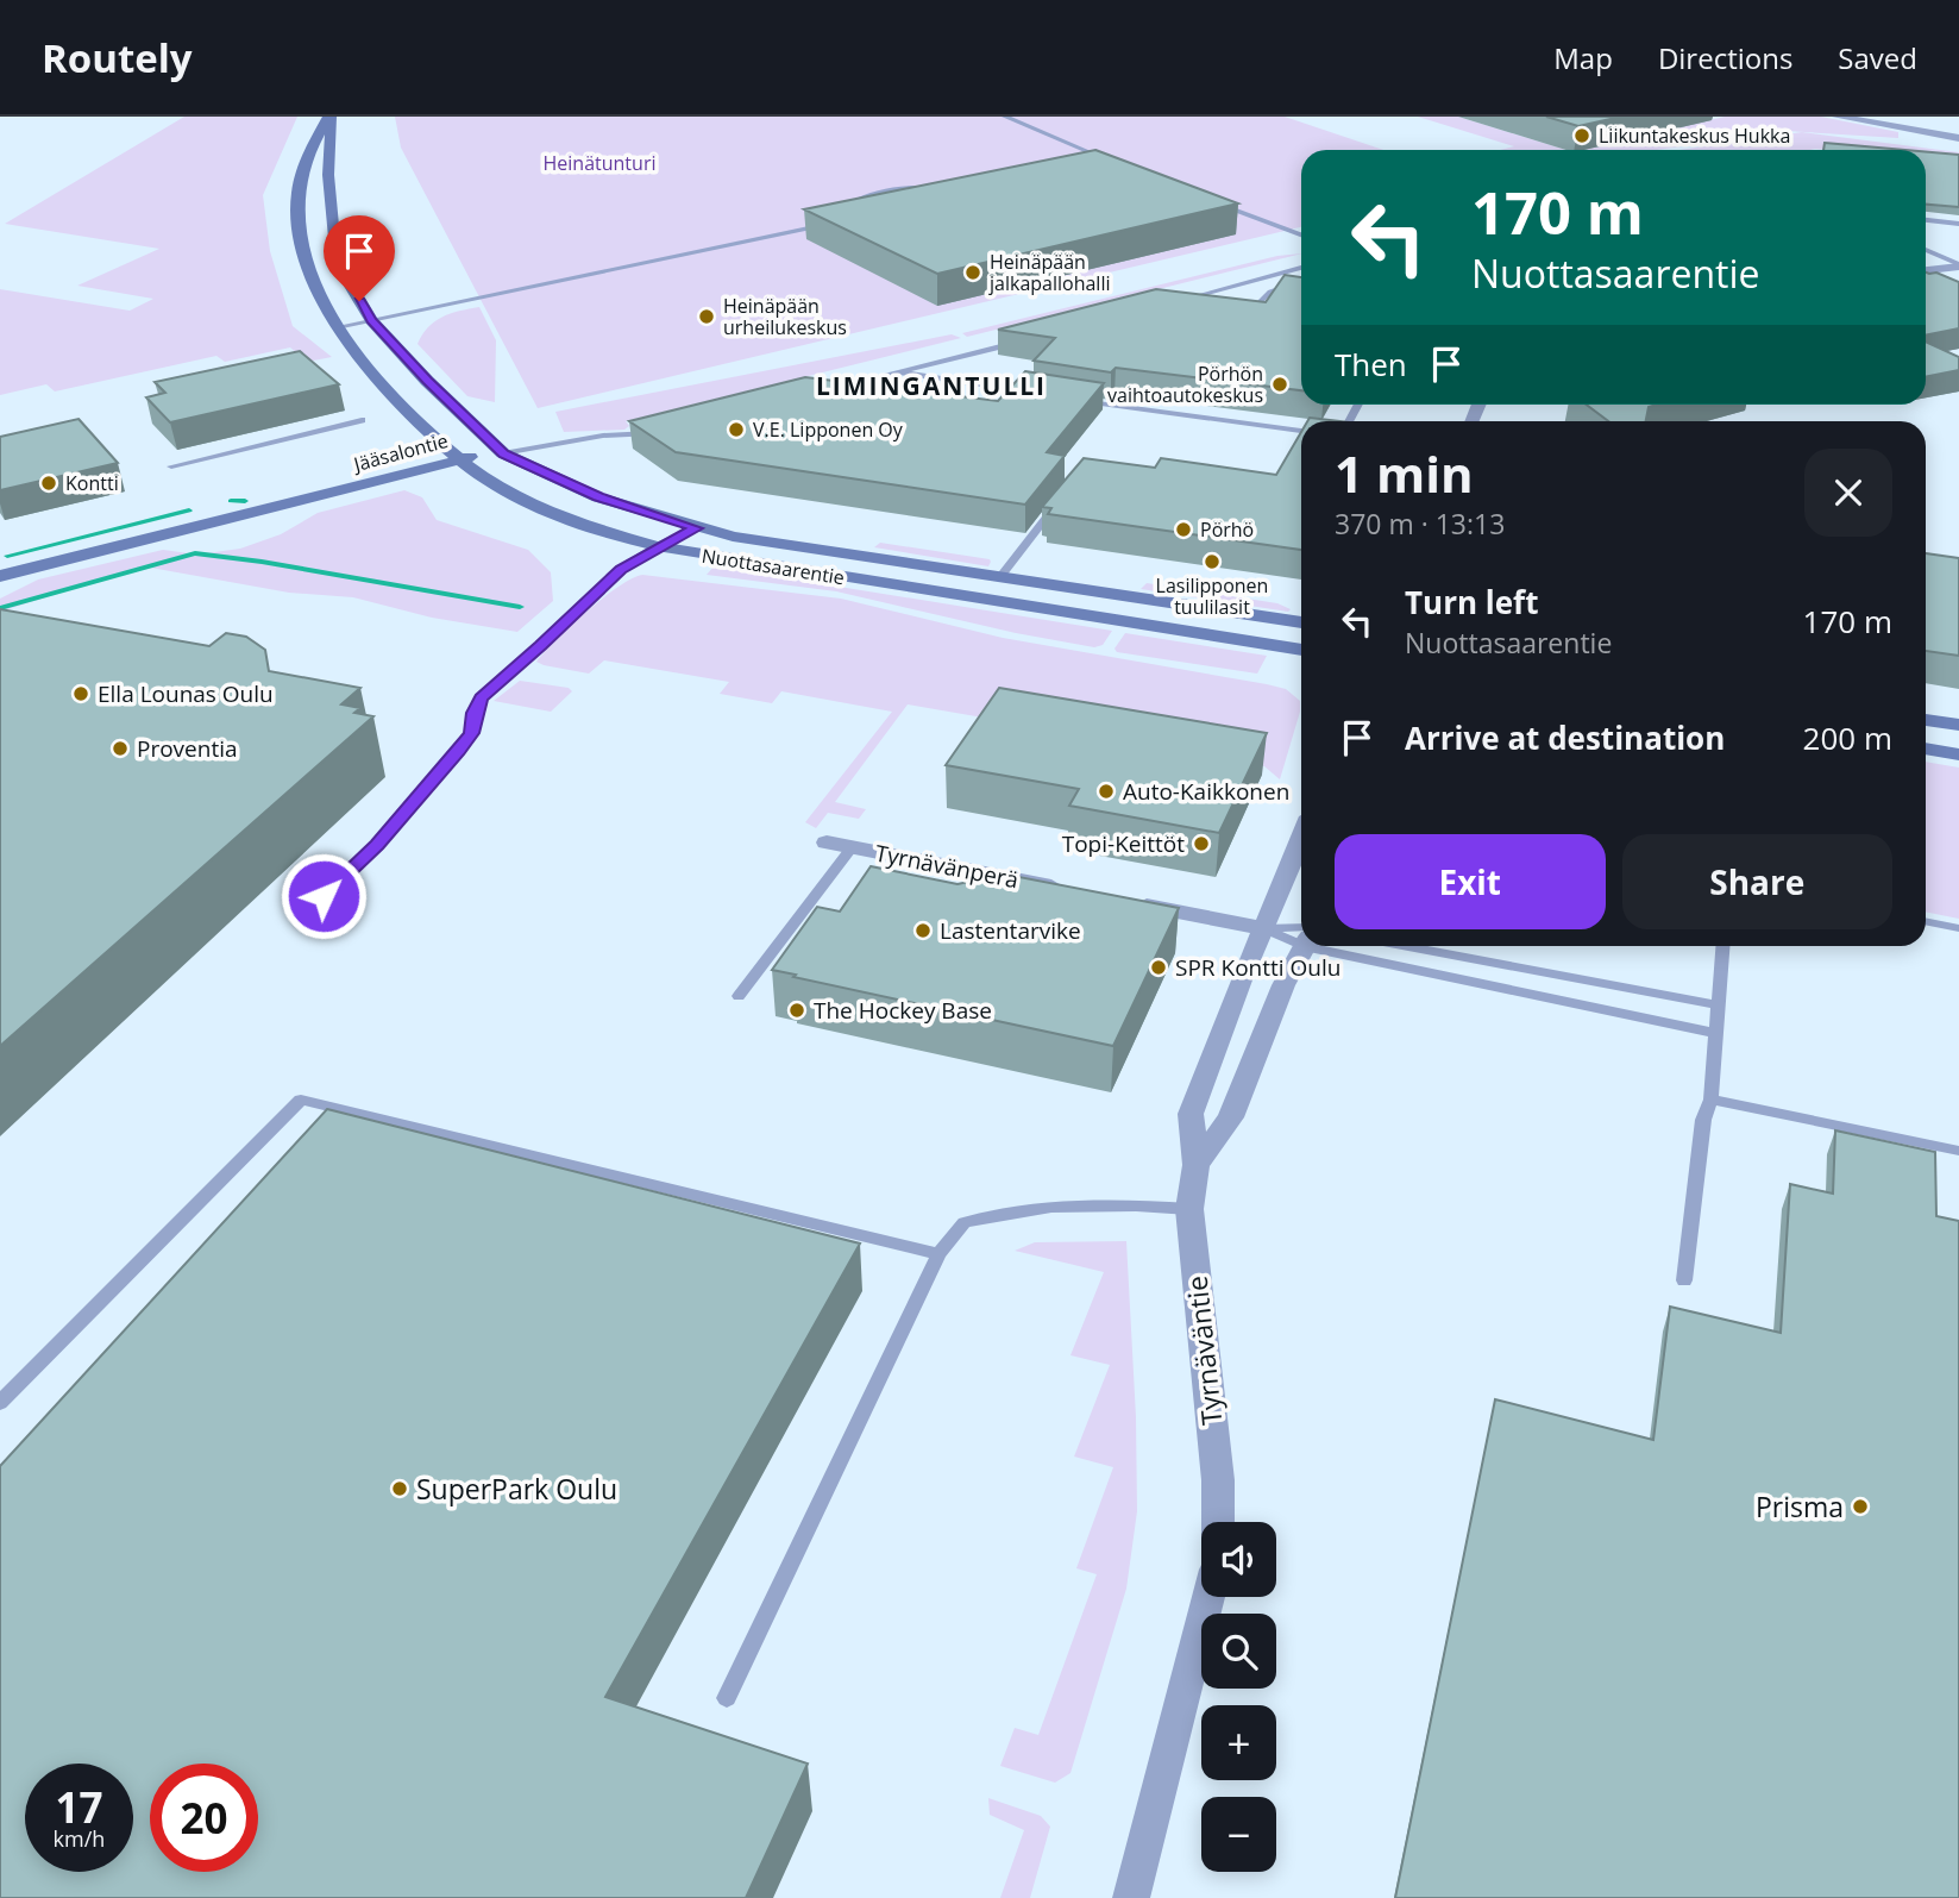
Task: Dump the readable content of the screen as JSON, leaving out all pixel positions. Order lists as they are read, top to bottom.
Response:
{
  "streets": {
    "street": [
      "Jääsalontie",
      "Nuottasaarentie",
      "Tyrnävänperä",
      "Tyrnäväntie"
    ]
  },
  "crossings": [
    ["Jääsalontie", "Nuottasaarentie"]
  ],
  "districts": ["LIMINGANTULLI"],
  "parks": ["Heinätunturi"],
  "places": [
    "Liikuntakeskus Hukka",
    "Heinäpään jalkapallohalli",
    "Heinäpään urheilukeskus",
    "Pörhön vaihtoautokeskus",
    "V.E. Lipponen Oy",
    "Kontti",
    "Pörhö",
    "Lasilipponen tuulilasit",
    "Ella Lounas Oulu",
    "Proventia",
    "Auto-Kaikkonen",
    "Topi-Keittöt",
    "Lastentarvike",
    "SPR Kontti Oulu",
    "The Hockey Base",
    "SuperPark Oulu",
    "Prisma"
  ],
  "page": {
    "header": "Routely",
    "nav": ["Map", "Directions", "Saved"],
    "turn": ["170 m", "Nuottasaarentie"],
    "then": "Then",
    "heading": ["1 min", "370 m · 13:13"],
    "list": [
      {
        "name": "Turn left",
        "note": "Nuottasaarentie",
        "value": "170 m"
      },
      {
        "name": "Arrive at destination",
        "value": "200 m"
      }
    ],
    "buttons": ["Exit", "Share"],
    "map_buttons": ["+", "−"],
    "speed": "17 km/h",
    "limit": "20"
  }
}
